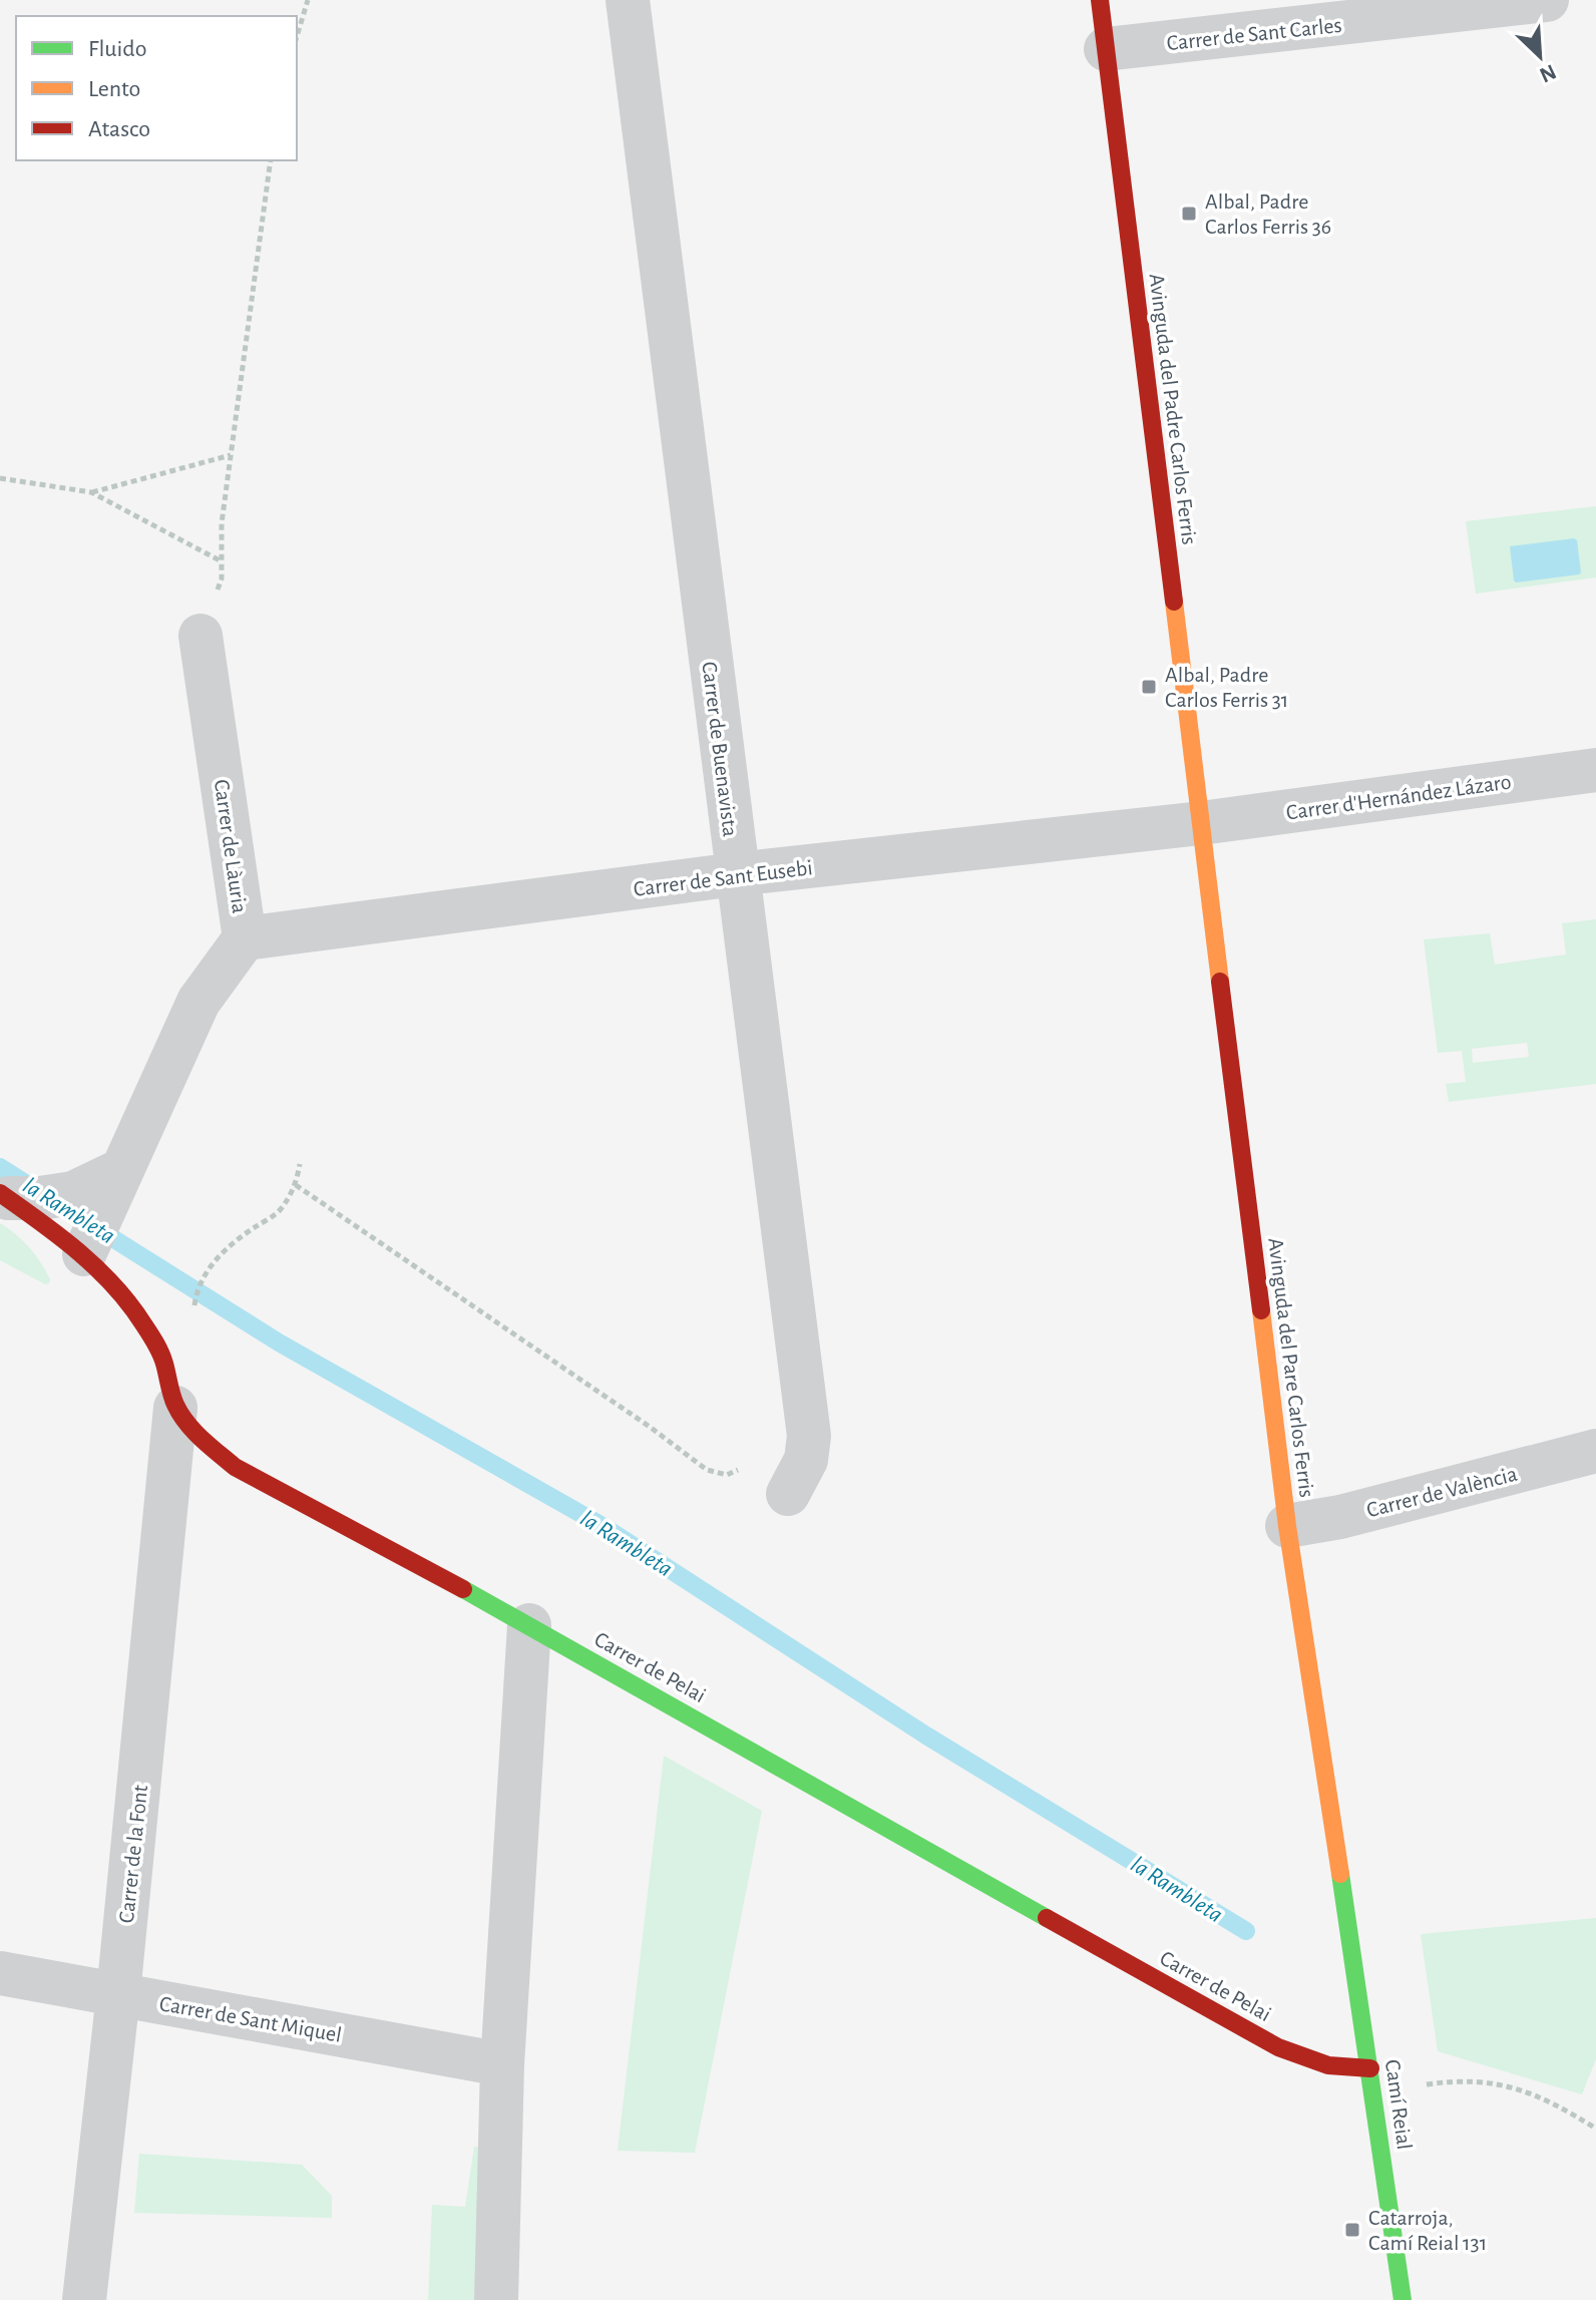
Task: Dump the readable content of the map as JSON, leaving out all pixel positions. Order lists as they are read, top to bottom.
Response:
{
  "streets": {
    "street": [
      "Carrer de Sant Carles",
      "Avinguda del Padre Carlos Ferris",
      "Carrer de Buenavista",
      "Carrer d'Hernández Lázaro",
      "Carrer de Làuria",
      "Carrer de Sant Eusebi",
      "Avinguda del Pare Carlos Ferris",
      "Carrer de València",
      "Carrer de Pelai",
      "Carrer de la Font",
      "Carrer de Sant Miquel",
      "Camí Reial"
    ]
  },
  "crossings": [
    ["Carrer de Sant Carles", "Avinguda del Padre Carlos Ferris"],
    ["Avinguda del Padre Carlos Ferris", "Carrer d'Hernández Lázaro"],
    ["Avinguda del Padre Carlos Ferris", "Carrer de Sant Eusebi"],
    ["Avinguda del Padre Carlos Ferris", "Avinguda del Pare Carlos Ferris"],
    ["Carrer de Buenavista", "Carrer de Sant Eusebi"],
    ["Carrer d'Hernández Lázaro", "Carrer de Sant Eusebi"],
    ["Carrer d'Hernández Lázaro", "Avinguda del Pare Carlos Ferris"],
    ["Carrer de Làuria", "Carrer de Sant Eusebi"],
    ["Carrer de Làuria", "Carrer de Pelai"],
    ["Carrer de Sant Eusebi", "Avinguda del Pare Carlos Ferris"],
    ["Avinguda del Pare Carlos Ferris", "Carrer de València"],
    ["Avinguda del Pare Carlos Ferris", "Camí Reial"],
    ["Carrer de Pelai", "Carrer de la Font"],
    ["Carrer de Pelai", "Camí Reial"],
    ["Carrer de la Font", "Carrer de Sant Miquel"]
  ],
  "water": ["la Rambleta"],
  "places": {
    "transit": ["Albal, Padre Carlos Ferris 36", "Albal, Padre Carlos Ferris 31", "Catarroja, Camí Reial 131"]
  },
  "legend": ["Fluido", "Lento", "Atasco"],
  "north": "bottom right"
}
